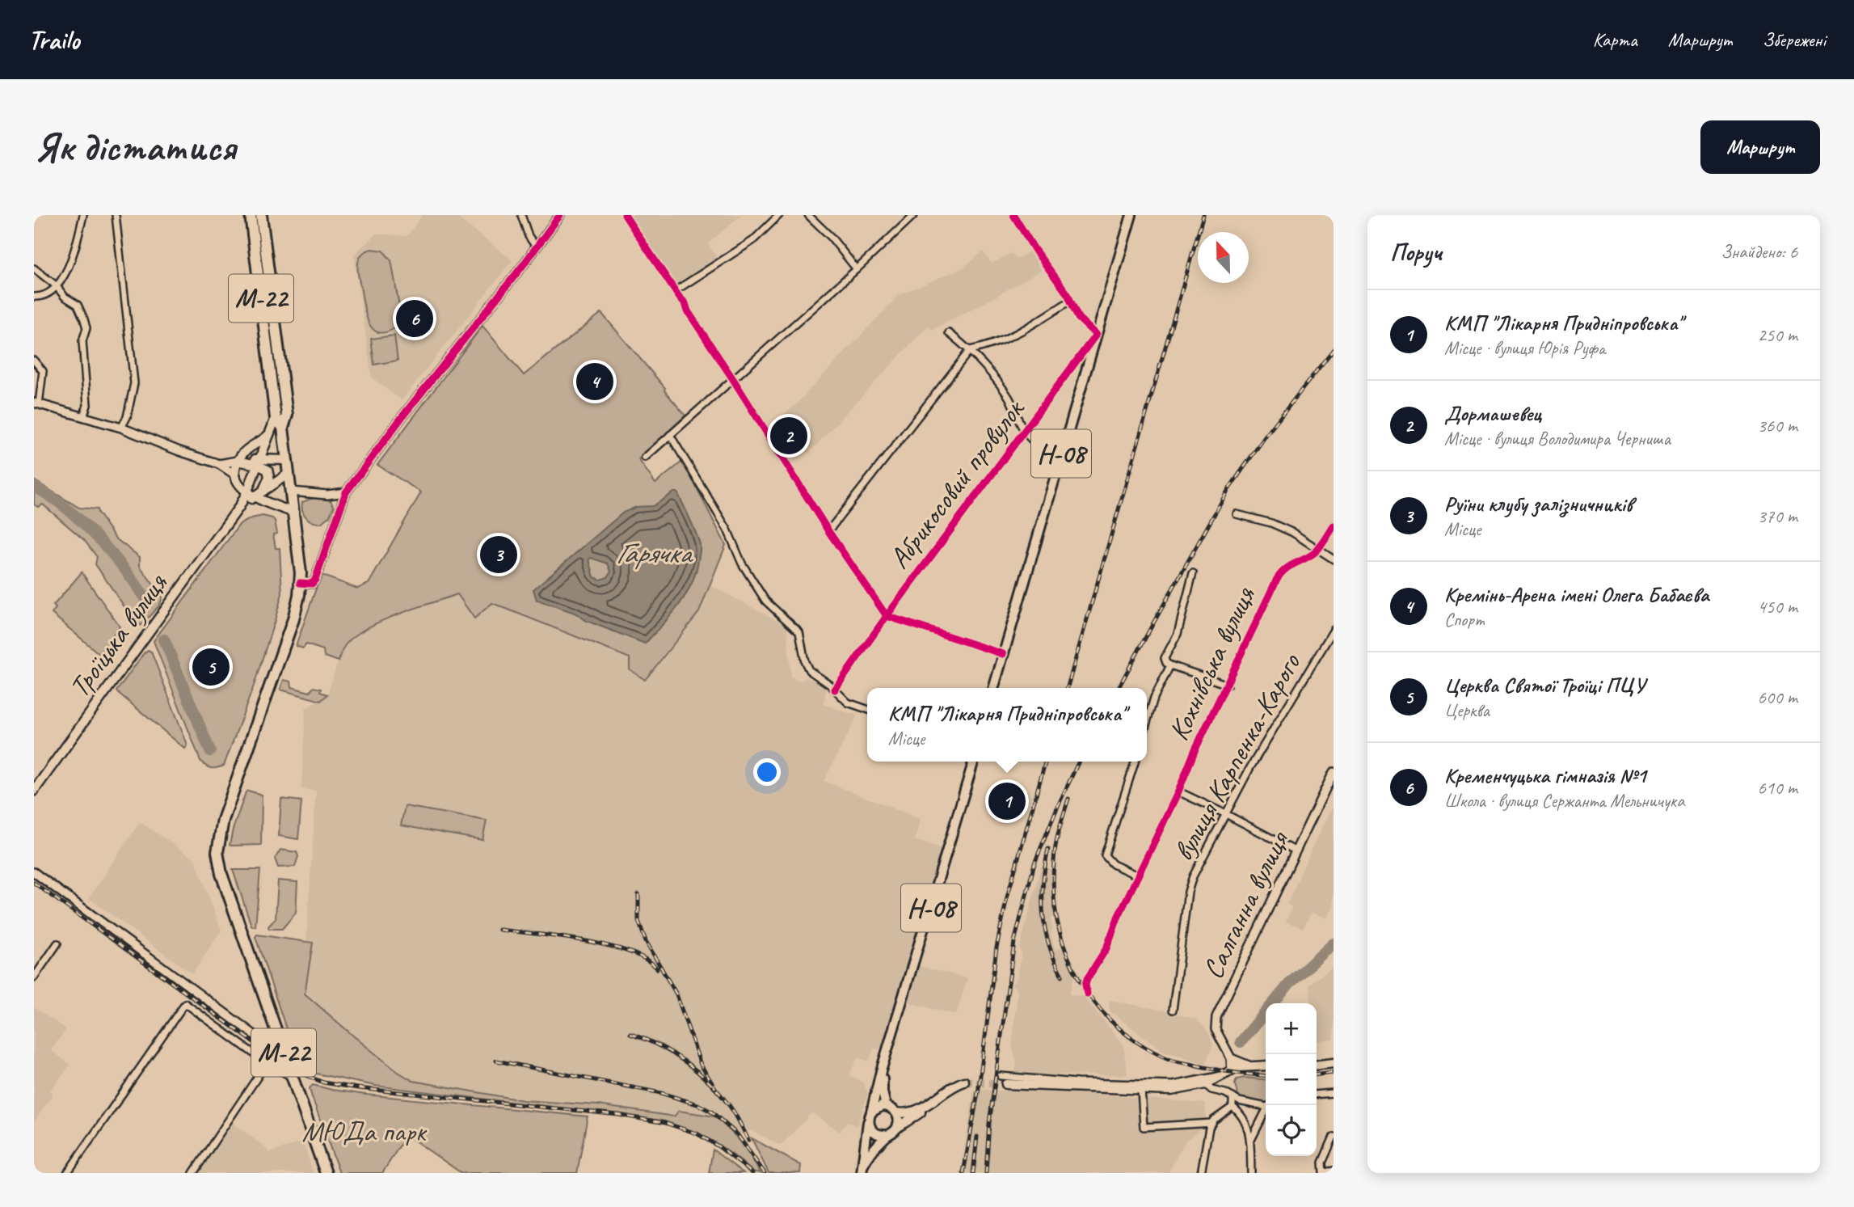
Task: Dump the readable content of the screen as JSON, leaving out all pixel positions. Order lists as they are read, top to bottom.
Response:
{
  "streets": {
    "highway": ["М-22"],
    "main road": ["Н-08", "Троїцька вулиця"],
    "street": [
      "Абрикосовий провулок",
      "Кохнівська вулиця",
      "вулиця Карпенка-Карого",
      "Салганна вулиця"
    ]
  },
  "crossings": [
    ["М-22", "Троїцька вулиця"],
    ["Н-08", "Абрикосовий провулок"]
  ],
  "water": ["Гарячка"],
  "parks": ["МЮДа парк"],
  "north": "top",
  "page": {
    "header": "Trailo",
    "nav": ["Карта", "Маршрут", "Збережені"],
    "buttons": "Маршрут",
    "title": "Як дістатися",
    "heading": ["Поруч", "Знайдено: 6"],
    "list": [
      {
        "mark": "1",
        "name": "КМП \"Лікарня Придніпровська\"",
        "note": "Місце · вулиця Юрія Руфа",
        "value": "250 m"
      },
      {
        "mark": "2",
        "name": "Дормашевец",
        "note": "Місце · вулиця Володимира Черниша",
        "value": "360 m"
      },
      {
        "mark": "3",
        "name": "Руїни клубу залізничників",
        "note": "Місце",
        "value": "370 m"
      },
      {
        "mark": "4",
        "name": "Кремінь-Арена імені Олега Бабаєва",
        "note": "Спорт",
        "value": "450 m"
      },
      {
        "mark": "5",
        "name": "Церква Святої Троїці ПЦУ",
        "note": "Церква",
        "value": "600 m"
      },
      {
        "mark": "6",
        "name": "Кременчуцька гімназія №1",
        "note": "Школа · вулиця Сержанта Мельничука",
        "value": "610 m"
      }
    ],
    "pins": [
      "6",
      "4",
      "2",
      "3",
      "5",
      "1"
    ],
    "popup": ["КМП \"Лікарня Придніпровська\"", "Місце"],
    "map_buttons": ["+", "−"]
  }
}
